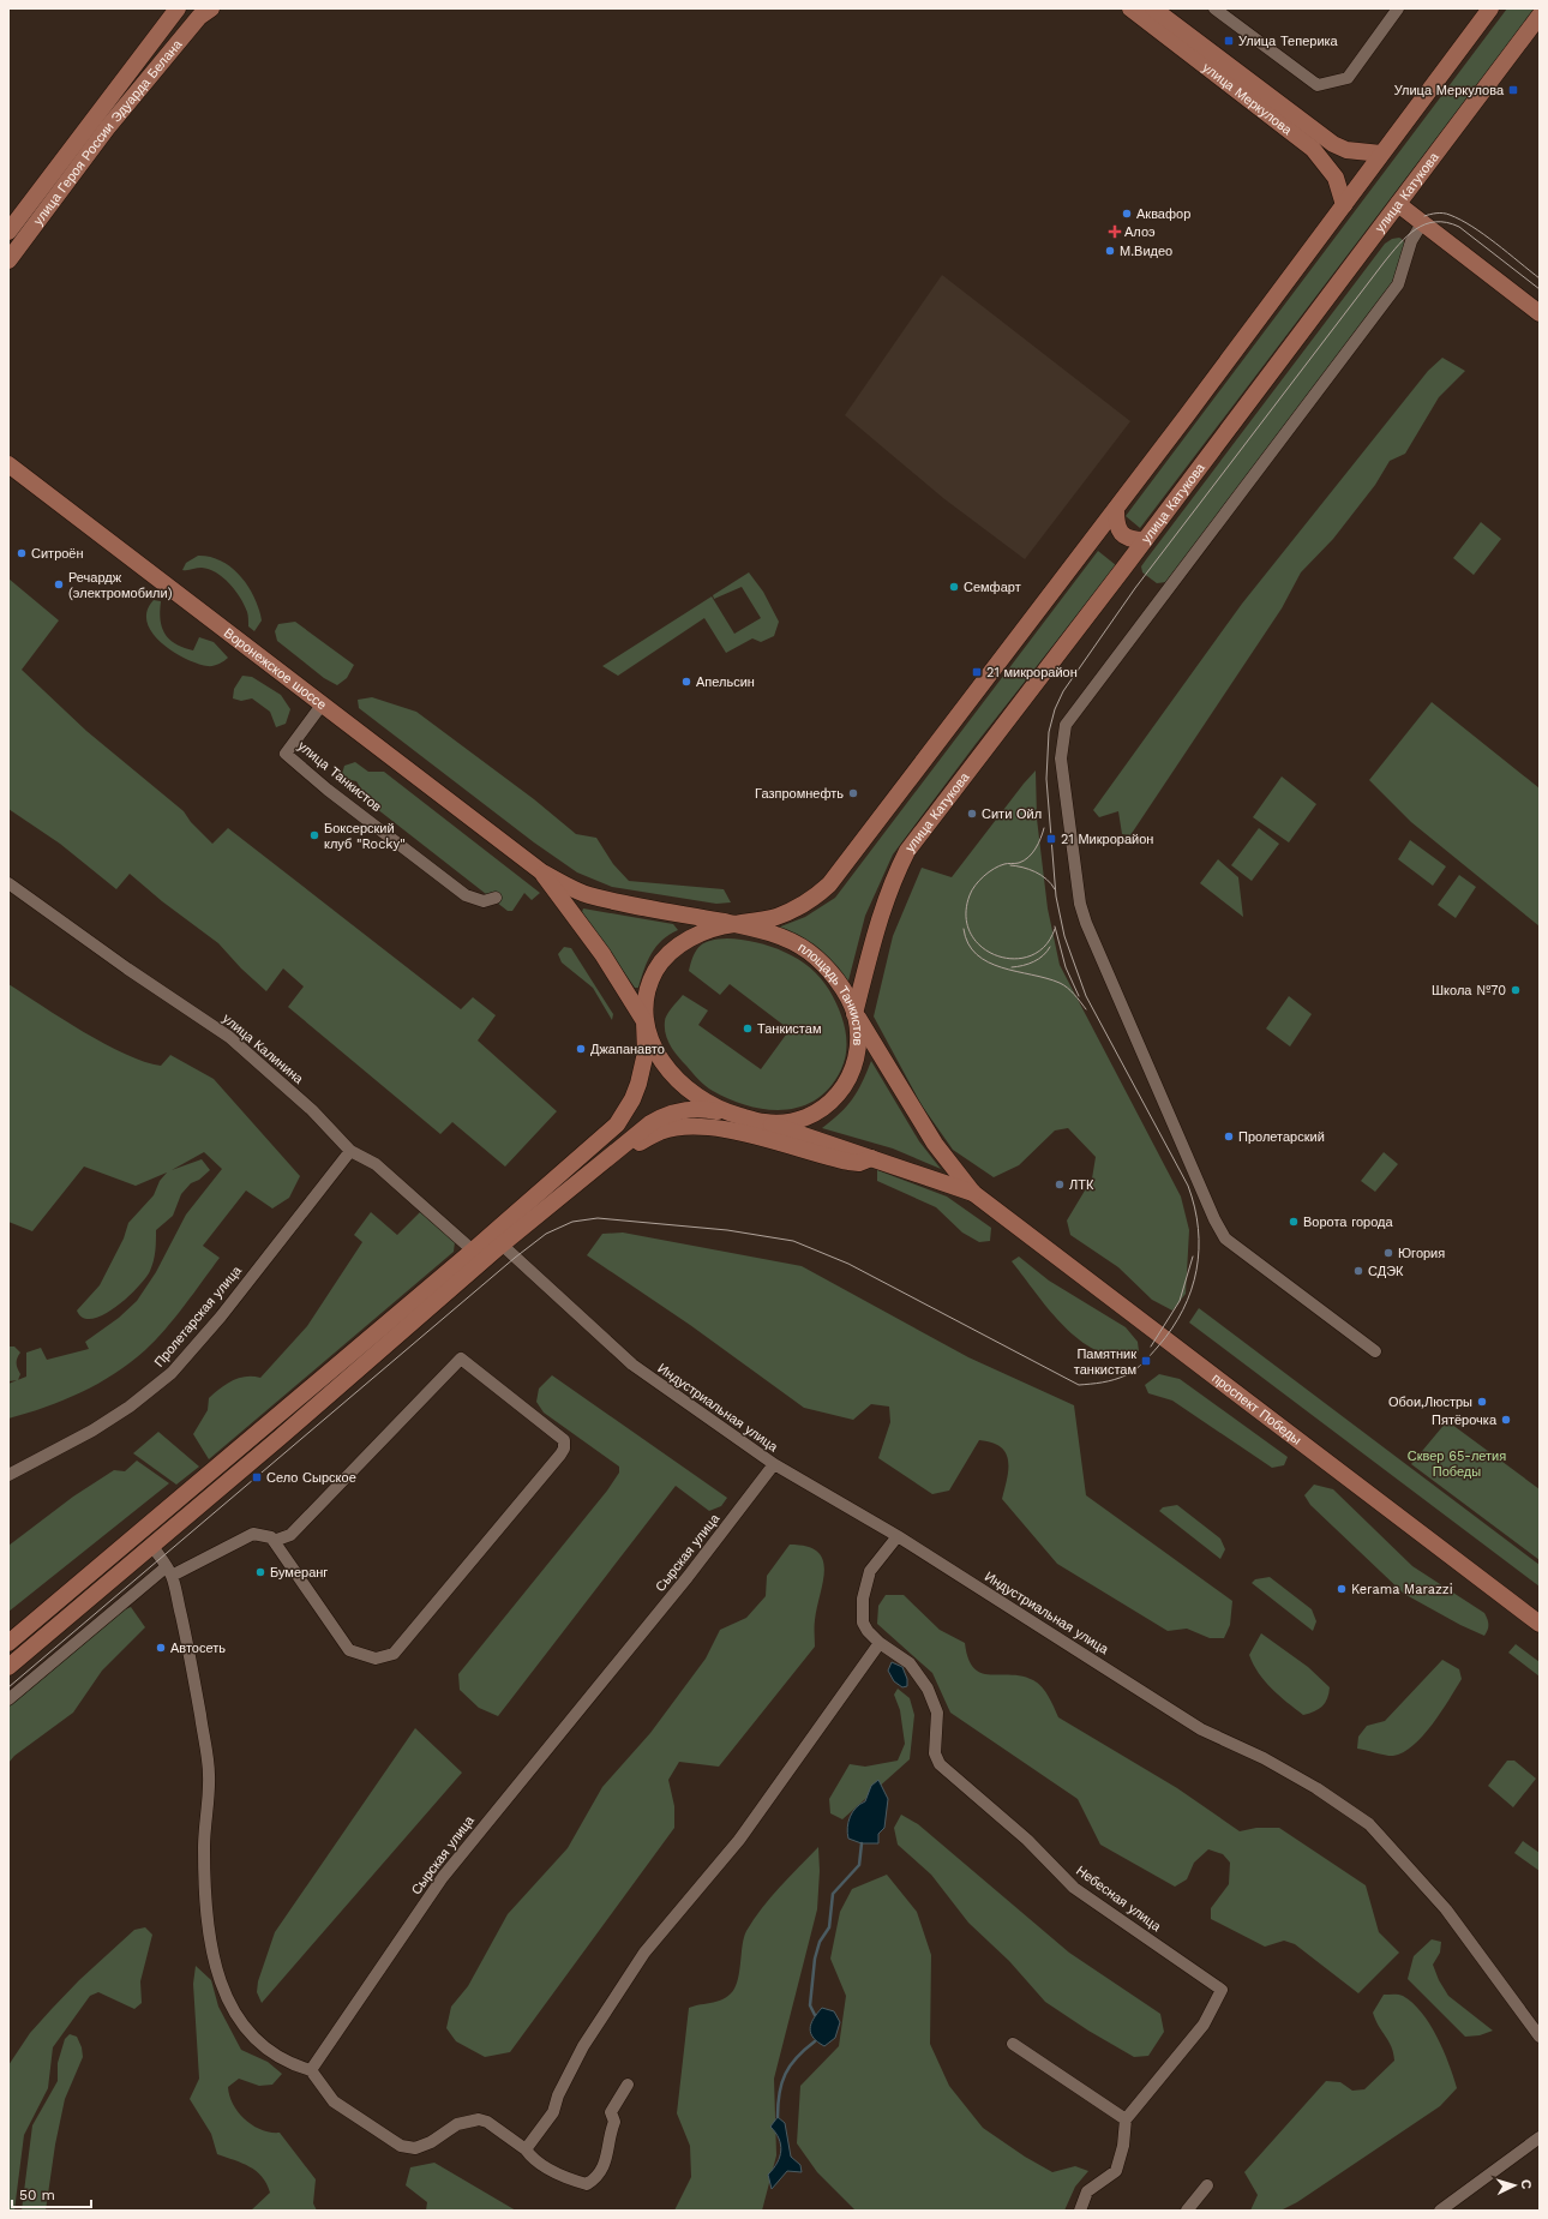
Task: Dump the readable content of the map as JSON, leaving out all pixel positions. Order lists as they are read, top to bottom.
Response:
{
  "streets": {
    "main road": [
      "улица Меркулова",
      "улица Героя России Эдуарда Белана",
      "улица Катукова",
      "Воронежское шоссе",
      "площадь Танкистов",
      "проспект Победы"
    ],
    "street": [
      "улица Танкистов",
      "улица Калинина",
      "Пролетарская улица",
      "Индустриальная улица",
      "Сырская улица",
      "Небесная улица"
    ]
  },
  "crossings": [
    ["улица Катукова", "площадь Танкистов"],
    ["Воронежское шоссе", "улица Танкистов"],
    ["улица Калинина", "Пролетарская улица"],
    ["Индустриальная улица", "Сырская улица"],
    ["Индустриальная улица", "Небесная улица"]
  ],
  "parks": ["Сквер 65-летия Победы"],
  "places": {
    "transit": [
      "Улица Теперика",
      "Улица Меркулова",
      "21 микрорайон",
      "21 Микрорайон",
      "Памятник танкистам",
      "Село Сырское"
    ],
    "other": [
      "Аквафор",
      "М.Видео",
      "Ситроён",
      "Речардж (электромобили)",
      "Семфарт",
      "Апельсин",
      "Газпромнефть",
      "Сити Ойл",
      "Боксерский клуб \"Rocky\"",
      "Школа №70",
      "Танкистам",
      "Джапанавто",
      "Пролетарский",
      "ЛТК",
      "Ворота города",
      "Югория",
      "СДЭК",
      "Обои,Люстры",
      "Пятёрочка",
      "Бумеранг",
      "Kerama Marazzi",
      "Автосеть"
    ],
    "health": ["Алоэ"]
  },
  "scale_bar": "50 m",
  "north": "right"
}
